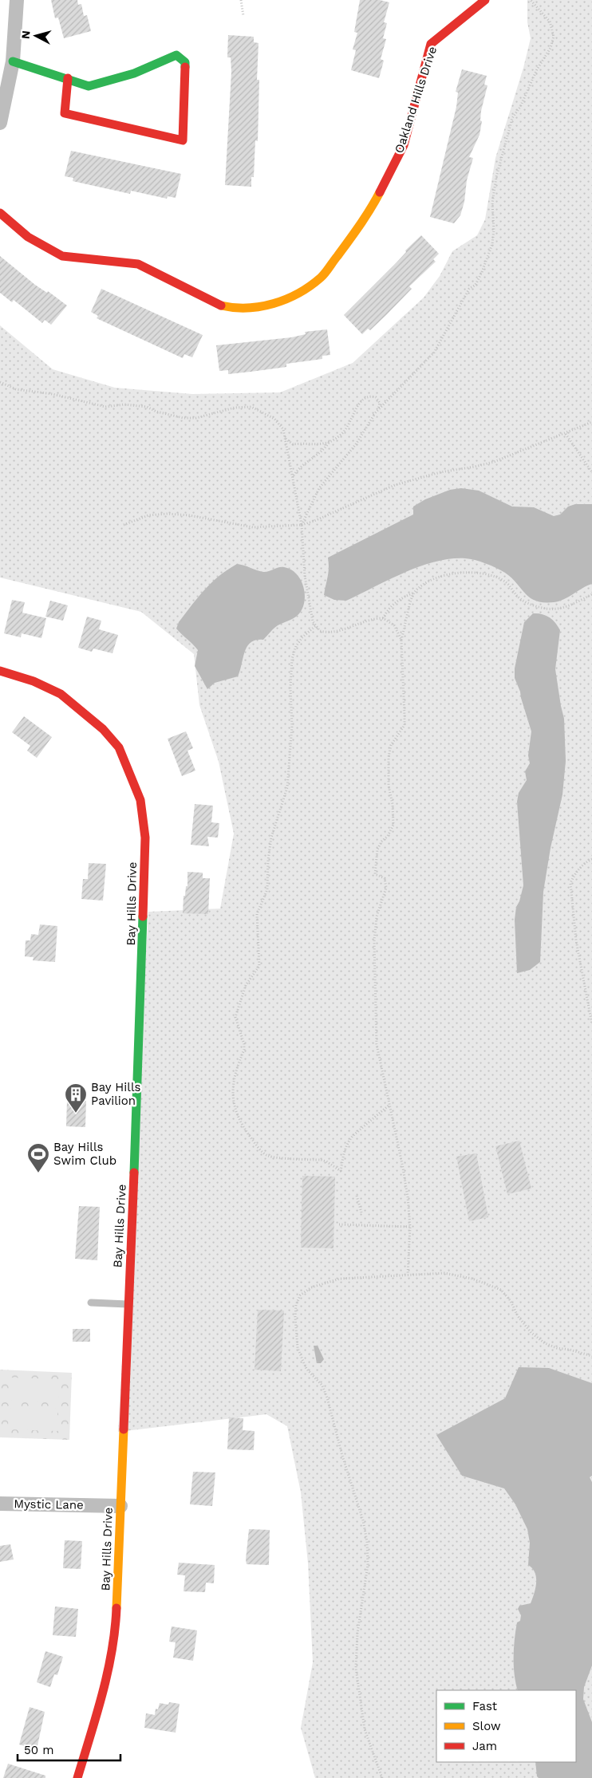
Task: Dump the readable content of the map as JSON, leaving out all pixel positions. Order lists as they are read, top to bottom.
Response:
{
  "streets": {
    "street": ["Oakland Hills Drive", "Bay Hills Drive", "Mystic Lane"]
  },
  "crossings": [
    ["Bay Hills Drive", "Mystic Lane"]
  ],
  "places": {
    "building": ["Bay Hills Pavilion"],
    "sports": ["Bay Hills Swim Club"]
  },
  "legend": ["Fast", "Slow", "Jam"],
  "scale_bar": "50 m",
  "north": "left"
}
